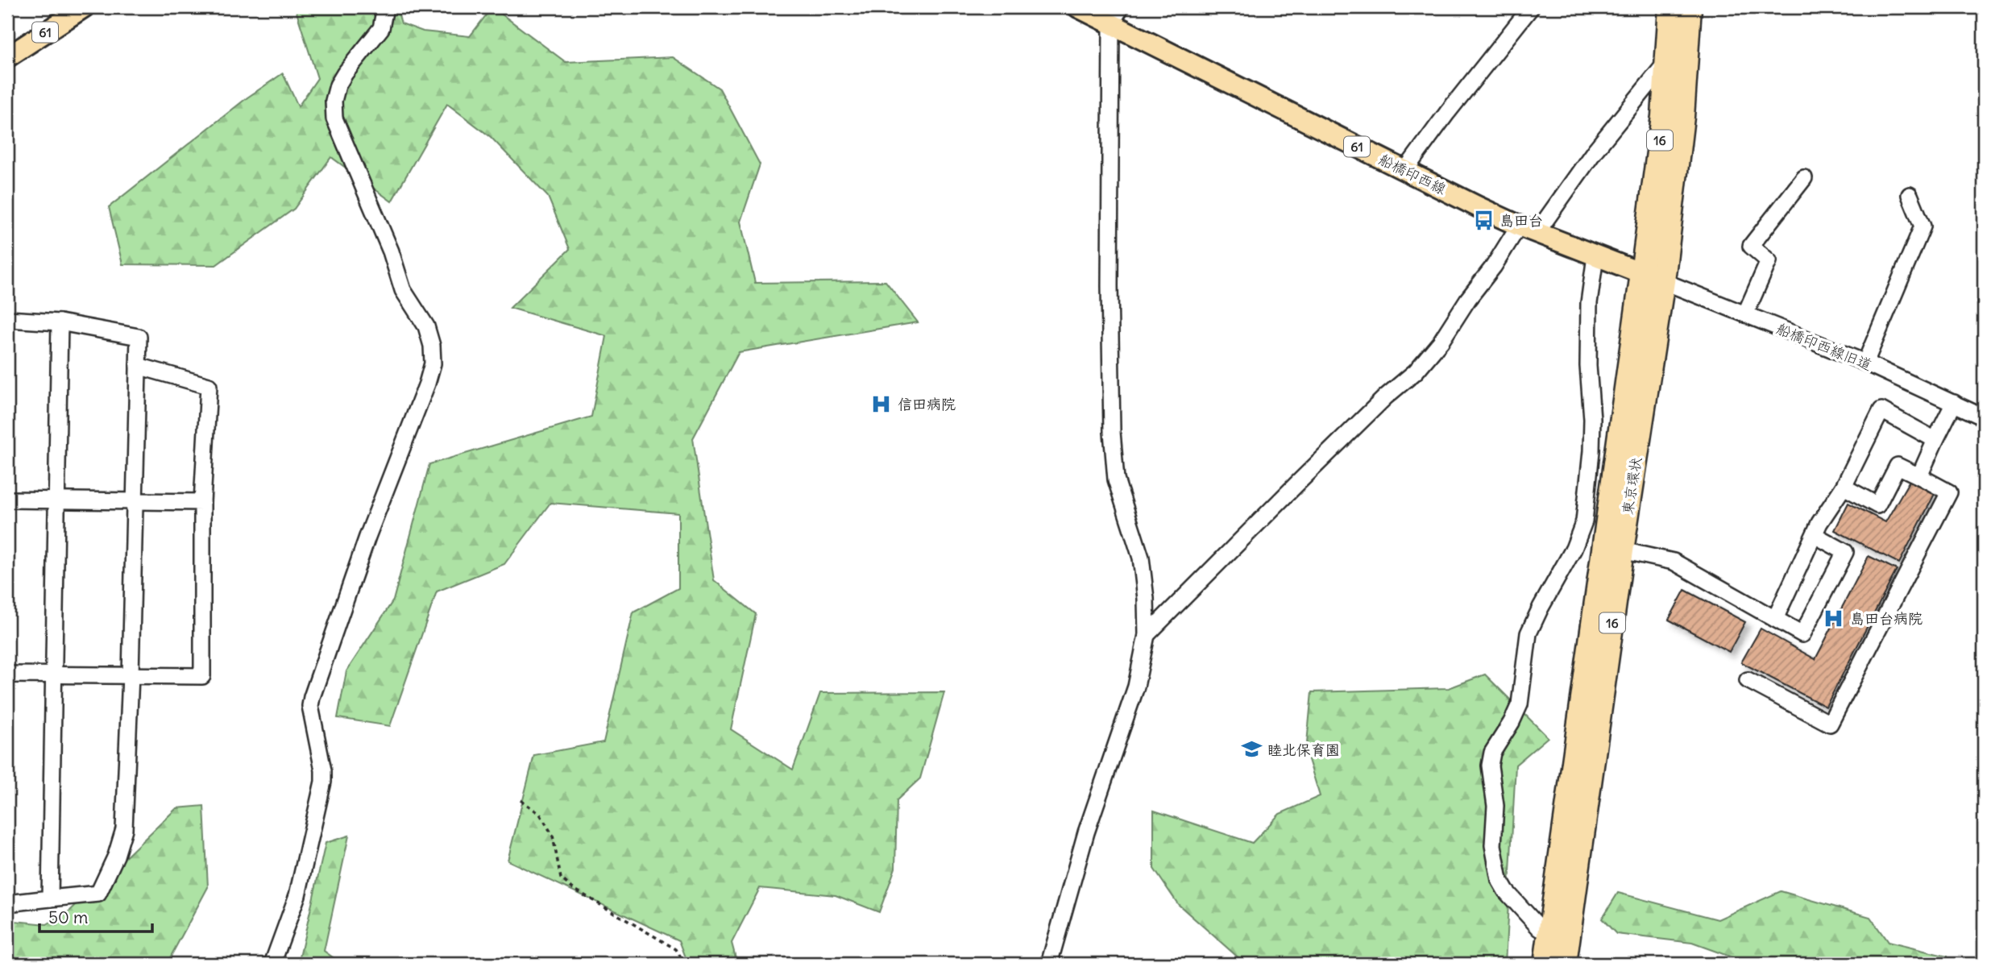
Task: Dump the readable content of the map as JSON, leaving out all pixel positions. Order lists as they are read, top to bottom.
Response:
{
  "streets": {
    "highway": ["16", "東京環状"],
    "main road": ["61", "船橋印西線"],
    "street": ["船橋印西線旧道"]
  },
  "crossings": [
    ["船橋印西線", "船橋印西線旧道"],
    ["船橋印西線", "東京環状"],
    ["船橋印西線旧道", "東京環状"]
  ],
  "places": {
    "bus stop": ["島田台"],
    "hospital": ["信田病院", "島田台病院"],
    "school or university": ["睦北保育園"]
  },
  "scale_bar": "50 m"
}
